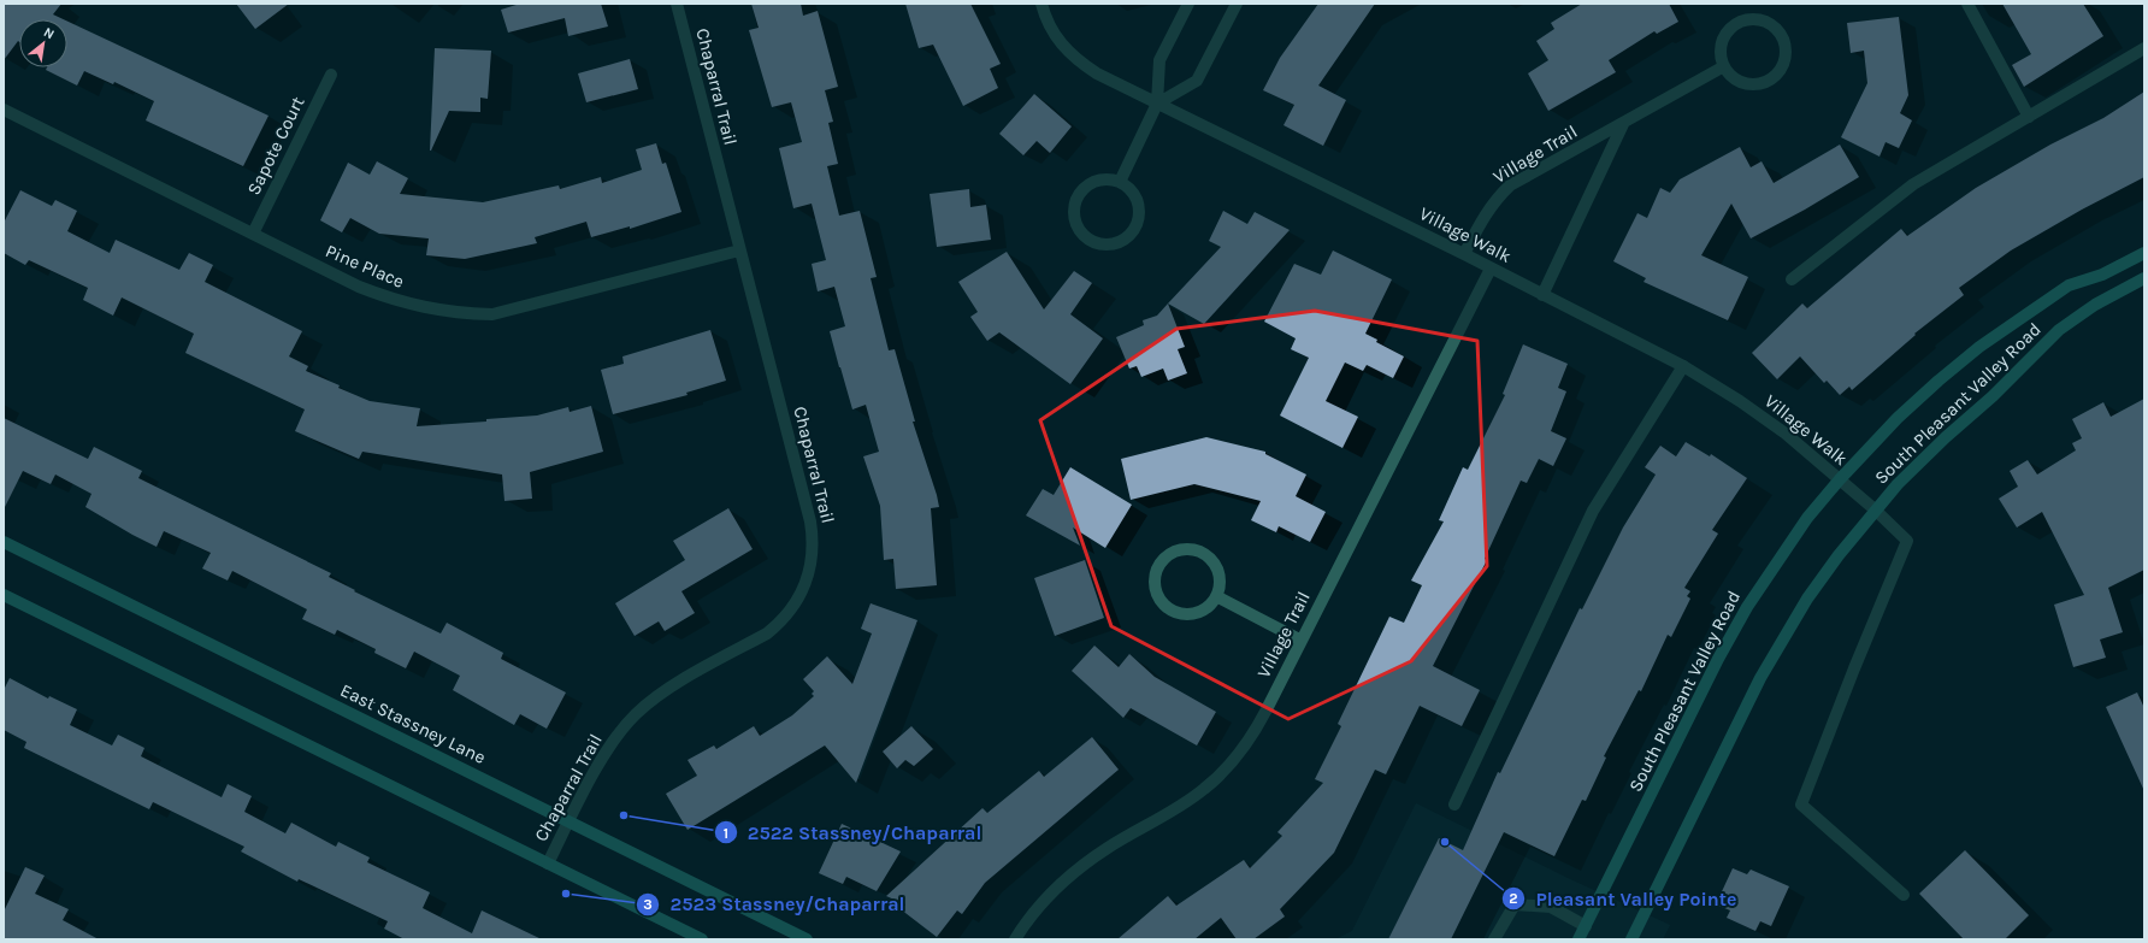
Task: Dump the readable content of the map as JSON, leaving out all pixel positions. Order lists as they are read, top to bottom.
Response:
{
  "streets": {
    "street": [
      "Chaparral Trail",
      "Sapote Court",
      "Village Trail",
      "Village Walk",
      "Pine Place",
      "South Pleasant Valley Road",
      "East Stassney Lane"
    ]
  },
  "crossings": [
    ["Chaparral Trail", "Pine Place"],
    ["Chaparral Trail", "East Stassney Lane"],
    ["Sapote Court", "Pine Place"],
    ["Village Trail", "Village Walk"],
    ["Village Walk", "South Pleasant Valley Road"]
  ],
  "places": ["2522 Stassney/Chaparral", "Pleasant Valley Pointe", "2523 Stassney/Chaparral"],
  "north": "top right"
}
